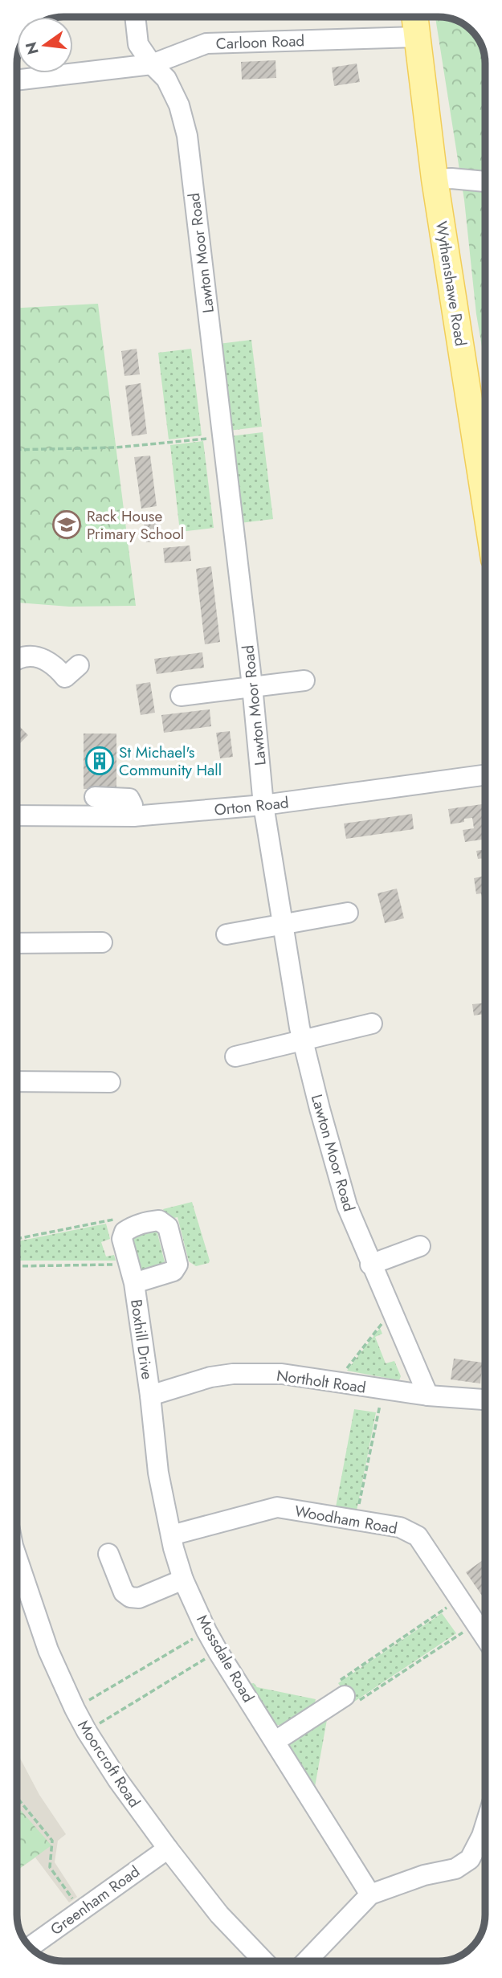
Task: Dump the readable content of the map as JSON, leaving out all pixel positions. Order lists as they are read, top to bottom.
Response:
{
  "streets": {
    "main road": ["Wythenshawe Road"],
    "street": [
      "Carloon Road",
      "Lawton Moor Road",
      "Orton Road",
      "Boxhill Drive",
      "Northolt Road",
      "Woodham Road",
      "Mossdale Road",
      "Moorcroft Road",
      "Greenham Road"
    ]
  },
  "crossings": [
    ["Carloon Road", "Lawton Moor Road"],
    ["Carloon Road", "Wythenshawe Road"],
    ["Lawton Moor Road", "Orton Road"],
    ["Lawton Moor Road", "Northolt Road"],
    ["Boxhill Drive", "Northolt Road"],
    ["Boxhill Drive", "Mossdale Road"],
    ["Northolt Road", "Mossdale Road"],
    ["Woodham Road", "Mossdale Road"],
    ["Moorcroft Road", "Greenham Road"]
  ],
  "places": {
    "school or university": ["Rack House Primary School"],
    "building": ["St Michael's Community Hall"]
  },
  "north": "left"
}
